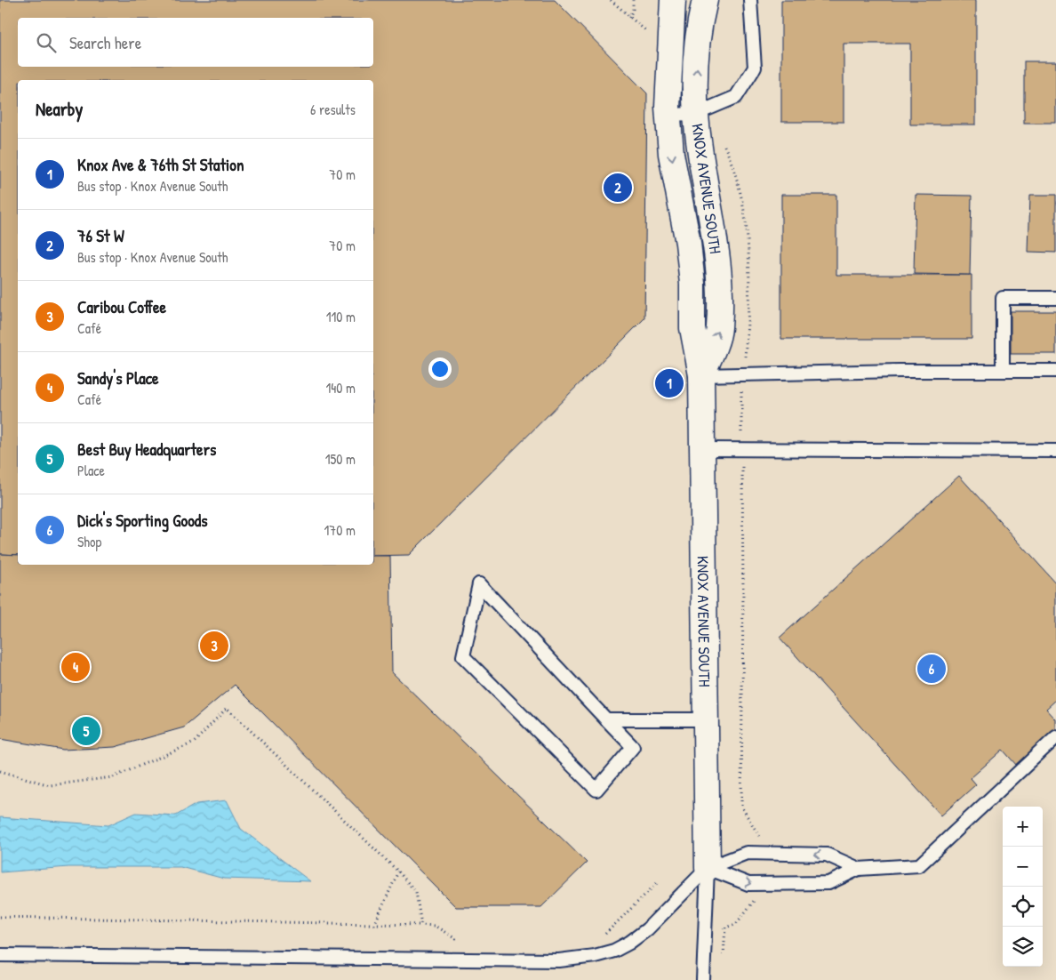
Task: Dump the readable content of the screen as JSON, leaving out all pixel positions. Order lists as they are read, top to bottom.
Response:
{
  "streets": {
    "street": ["KNOX AVENUE SOUTH"]
  },
  "page": {
    "search": "Search here",
    "heading": ["Nearby", "6 results"],
    "list": [
      {
        "mark": "1",
        "name": "Knox Ave & 76th St Station",
        "note": "Bus stop · Knox Avenue South",
        "value": "70 m"
      },
      {
        "mark": "2",
        "name": "76 St W",
        "note": "Bus stop · Knox Avenue South",
        "value": "70 m"
      },
      {
        "mark": "3",
        "name": "Caribou Coffee",
        "note": "Café",
        "value": "110 m"
      },
      {
        "mark": "4",
        "name": "Sandy's Place",
        "note": "Café",
        "value": "140 m"
      },
      {
        "mark": "5",
        "name": "Best Buy Headquarters",
        "note": "Place",
        "value": "150 m"
      },
      {
        "mark": "6",
        "name": "Dick's Sporting Goods",
        "note": "Shop",
        "value": "170 m"
      }
    ],
    "pins": [
      "2",
      "1",
      "3",
      "4",
      "6",
      "5"
    ],
    "map_buttons": ["+", "−"]
  }
}
